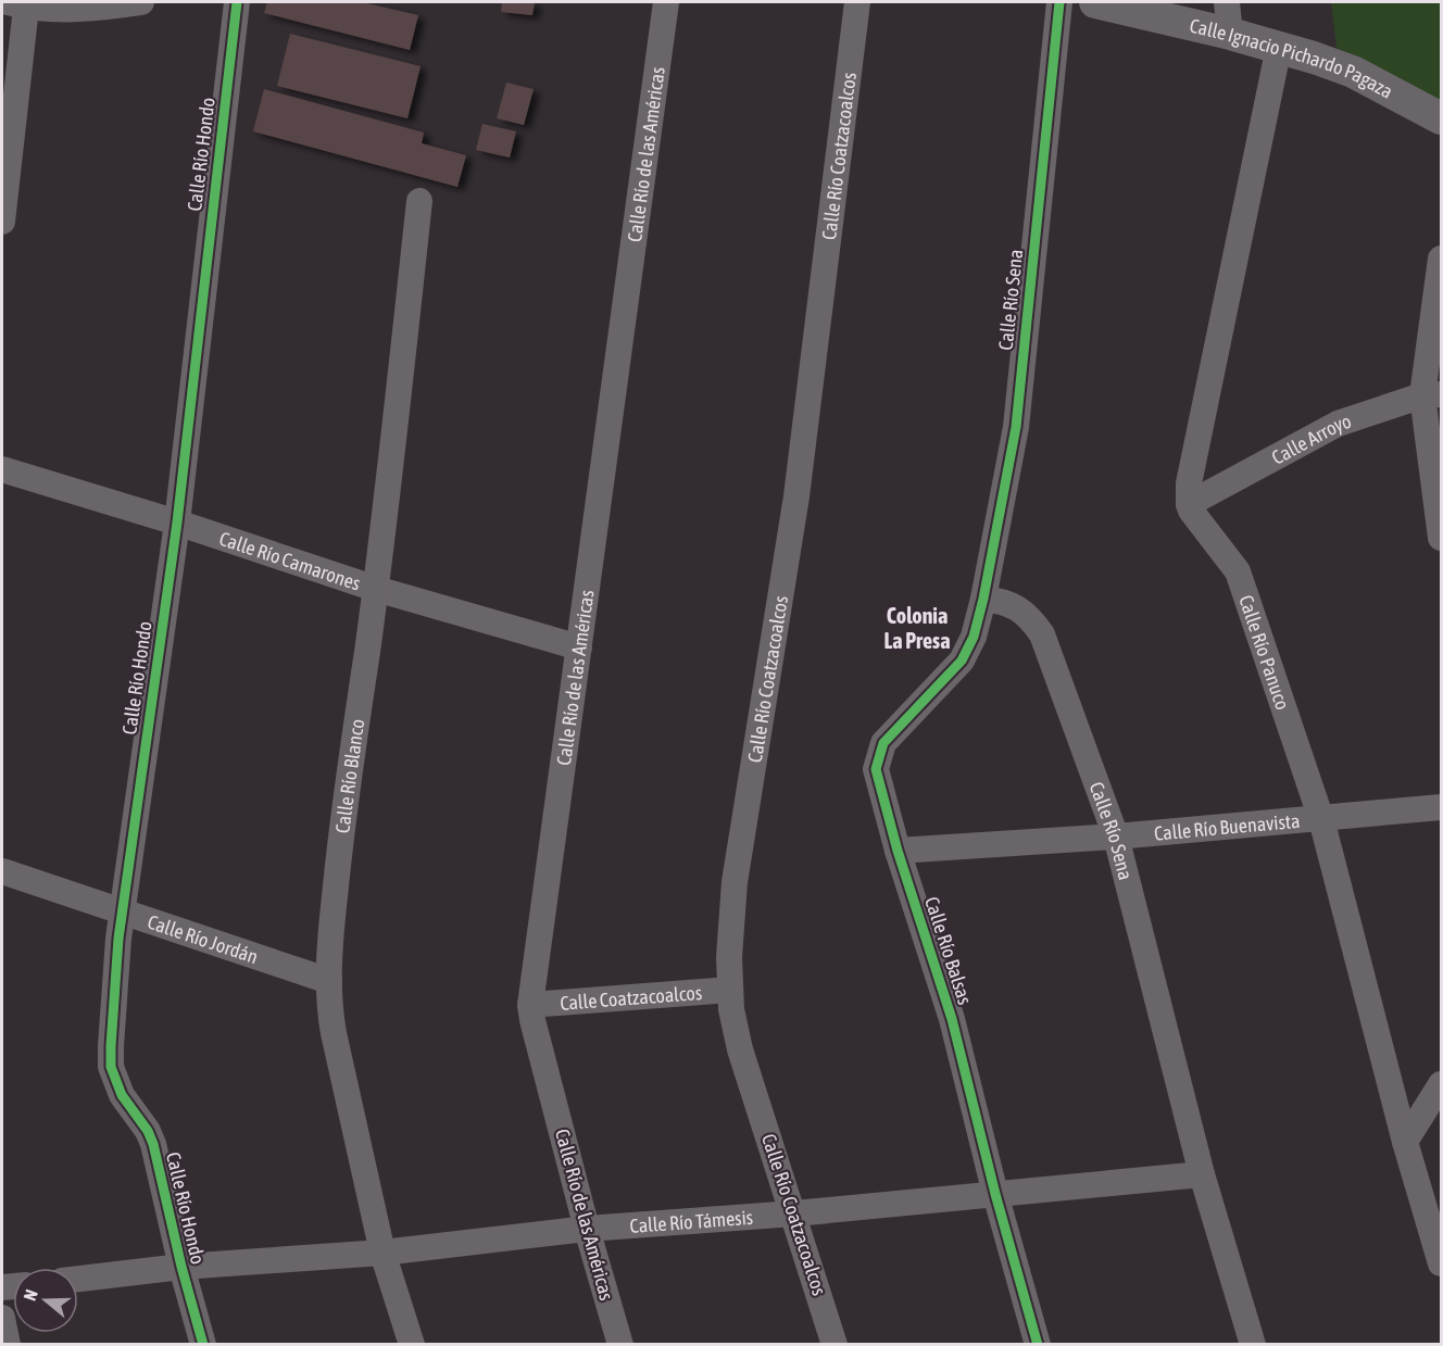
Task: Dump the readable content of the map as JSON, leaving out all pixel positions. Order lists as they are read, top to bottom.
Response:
{
  "streets": {
    "street": [
      "Calle Ignacio Pichardo Pagaza",
      "Calle Río Hondo",
      "Calle Río de las Américas",
      "Calle Río Coatzacoalcos",
      "Calle Río Sena",
      "Calle Arroyo",
      "Calle Río Camarones",
      "Calle Río Panuco",
      "Calle Río Blanco",
      "Calle Río Buenavista",
      "Calle Río Jordán",
      "Calle Río Balsas",
      "Calle Coatzacoalcos",
      "Calle Río Támesis"
    ]
  },
  "crossings": [
    ["Calle Río Hondo", "Calle Río Camarones"],
    ["Calle Río Hondo", "Calle Río Jordán"],
    ["Calle Río Hondo", "Calle Río Támesis"],
    ["Calle Río de las Américas", "Calle Río Camarones"],
    ["Calle Río de las Américas", "Calle Coatzacoalcos"],
    ["Calle Río de las Américas", "Calle Río Támesis"],
    ["Calle Río Coatzacoalcos", "Calle Coatzacoalcos"],
    ["Calle Río Coatzacoalcos", "Calle Río Támesis"],
    ["Calle Río Sena", "Calle Río Buenavista"],
    ["Calle Río Sena", "Calle Río Balsas"],
    ["Calle Río Sena", "Calle Río Támesis"],
    ["Calle Arroyo", "Calle Río Panuco"],
    ["Calle Río Camarones", "Calle Río Blanco"],
    ["Calle Río Panuco", "Calle Río Buenavista"],
    ["Calle Río Blanco", "Calle Río Jordán"],
    ["Calle Río Blanco", "Calle Río Támesis"],
    ["Calle Río Buenavista", "Calle Río Balsas"],
    ["Calle Río Balsas", "Calle Río Támesis"]
  ],
  "districts": ["Colonia La Presa"],
  "north": "left"
}
